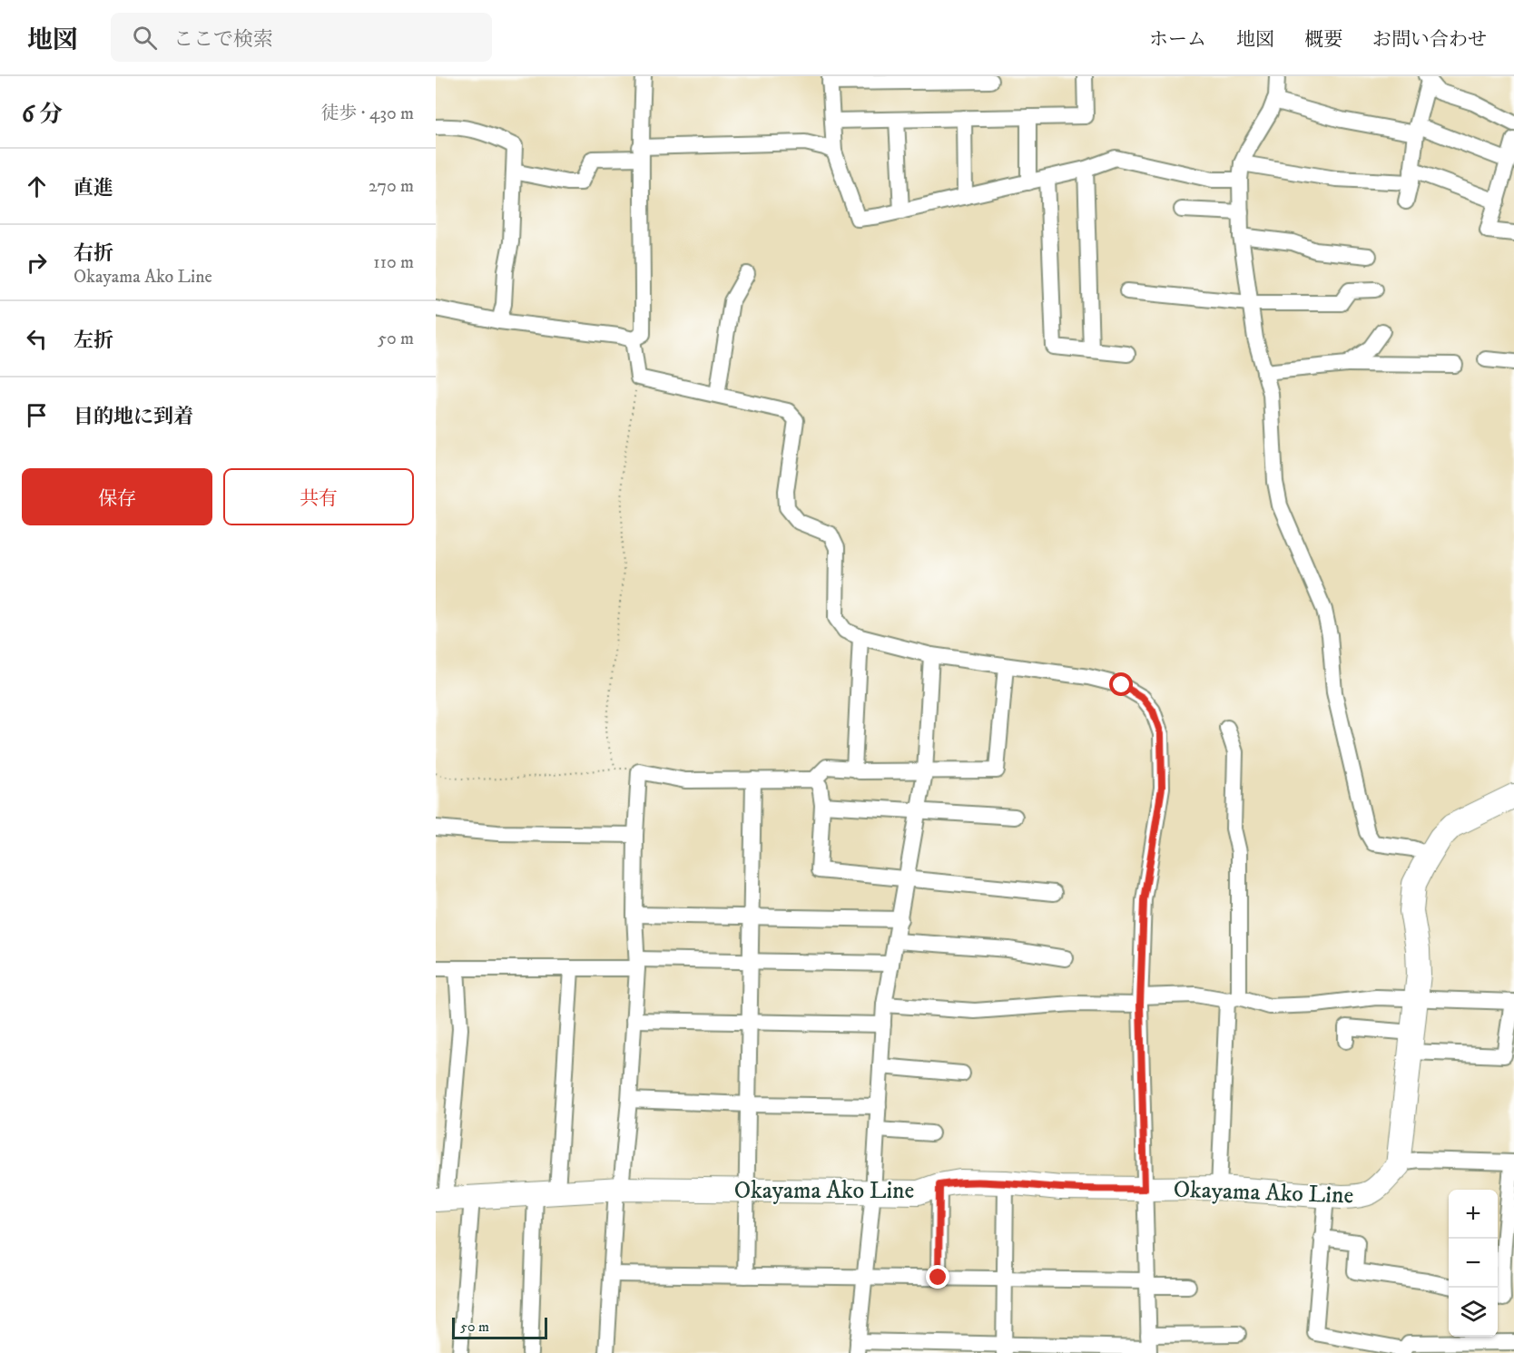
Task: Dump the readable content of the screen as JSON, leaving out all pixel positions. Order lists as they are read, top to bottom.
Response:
{
  "streets": {
    "main road": ["Okayama Ako Line"]
  },
  "scale_bar": "50 m",
  "page": {
    "header": "地図",
    "search": "ここで検索",
    "nav": [
      "ホーム",
      "地図",
      "概要",
      "お問い合わせ"
    ],
    "heading": ["6 分", "徒歩 · 430 m"],
    "list": [
      ["直進", "270 m"],
      ["右折", "Okayama Ako Line", "110 m"],
      ["左折", "50 m"],
      "目的地に到着"
    ],
    "buttons": ["保存", "共有"],
    "map_buttons": ["+", "−"],
    "scale": "50 m"
  }
}
